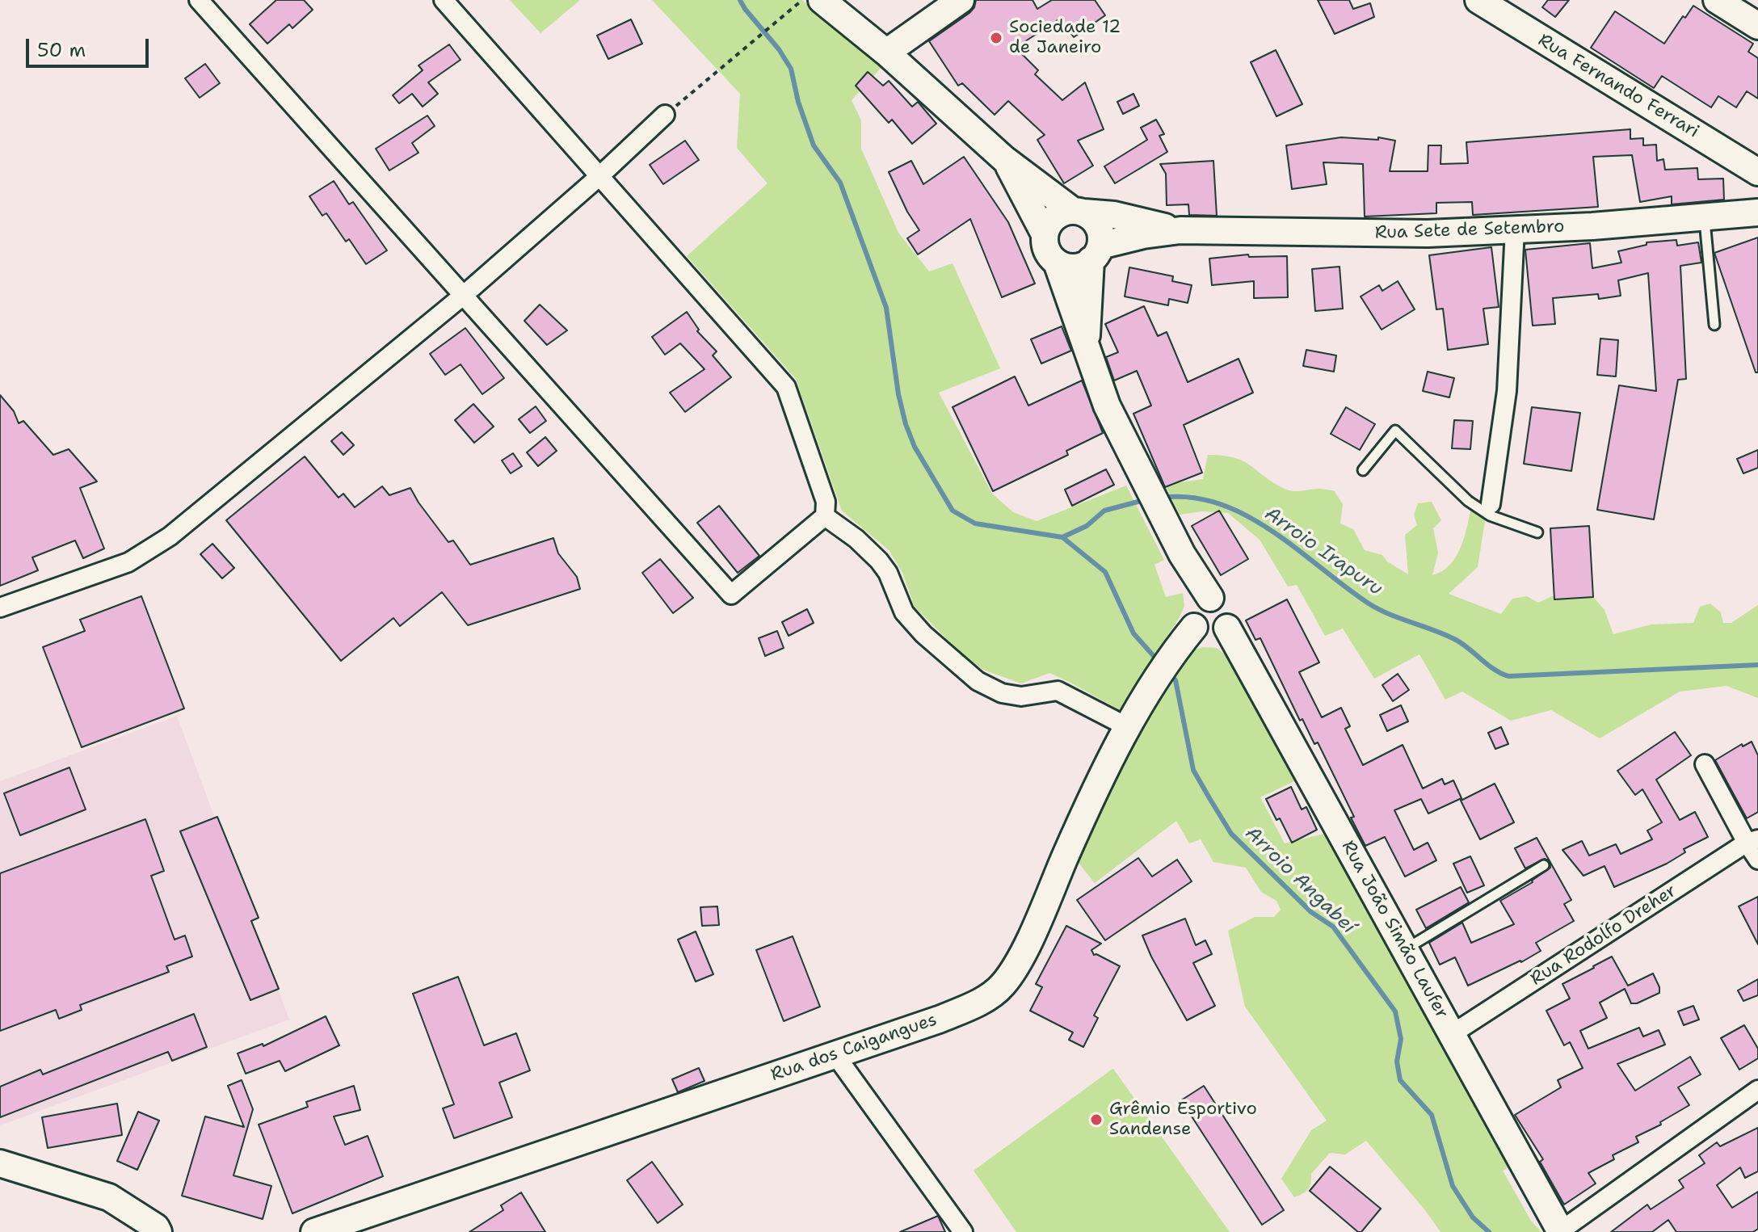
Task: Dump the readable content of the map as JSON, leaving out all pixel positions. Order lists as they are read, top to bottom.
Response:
{
  "streets": {
    "main road": [
      "Rua Fernando Ferrari",
      "Rua Sete de Setembro",
      "Rua João Simão Laufer",
      "Rua dos Caigangues"
    ],
    "street": ["Rua Rodolfo Dreher"]
  },
  "crossings": [
    ["Rua João Simão Laufer", "Rua Rodolfo Dreher"],
    ["Rua João Simão Laufer", "Rua dos Caigangues"]
  ],
  "water": ["Arroio Irapuru", "Arroio Angabeí"],
  "places": ["Sociedade 12 de Janeiro", "Grêmio Esportivo Sandense"],
  "scale_bar": "50 m"
}
